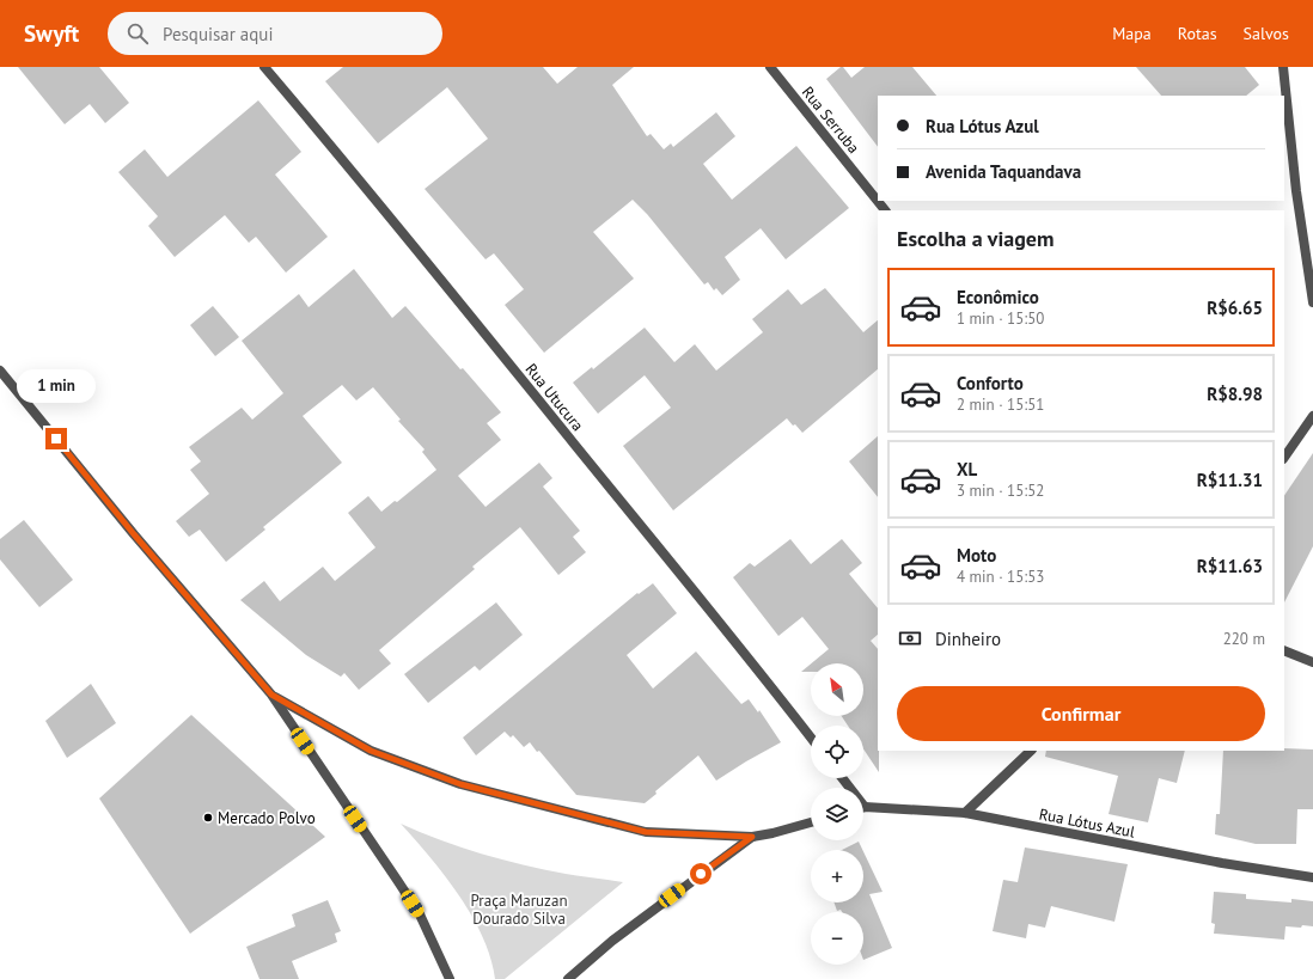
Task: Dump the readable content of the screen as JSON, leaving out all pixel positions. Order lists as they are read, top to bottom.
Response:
{
  "streets": {
    "street": ["Rua Serruba", "Rua Utucura", "Rua Lótus Azul"]
  },
  "parks": ["Praça Maruzan Dourado Silva"],
  "places": ["Mercado Polvo"],
  "north": "top left",
  "page": {
    "header": "Swyft",
    "search": "Pesquisar aqui",
    "nav": ["Mapa", "Rotas", "Salvos"],
    "banner": ["Rua Lótus Azul", "Avenida Taquandava"],
    "heading": "Escolha a viagem",
    "list": [
      {
        "name": "Econômico",
        "note": "1 min · 15:50",
        "value": "R$6.65"
      },
      {
        "name": "Conforto",
        "note": "2 min · 15:51",
        "value": "R$8.98"
      },
      {
        "name": "XL",
        "note": "3 min · 15:52",
        "value": "R$11.31"
      },
      {
        "name": "Moto",
        "note": "4 min · 15:53",
        "value": "R$11.63"
      }
    ],
    "bubble": "1 min",
    "pay": ["Dinheiro", "220 m"],
    "map_buttons": ["+", "−"],
    "buttons": "Confirmar"
  }
}
